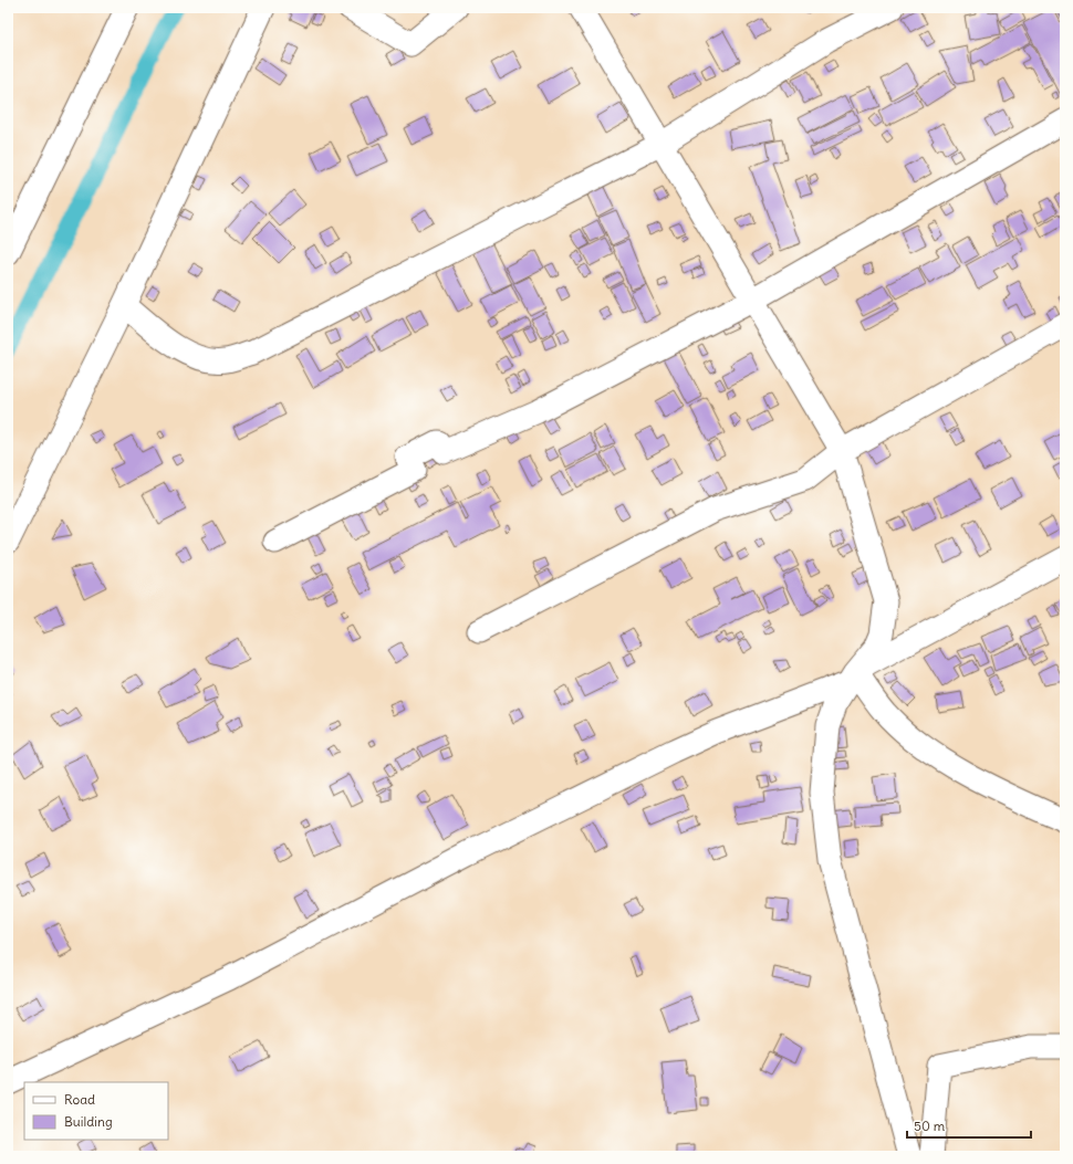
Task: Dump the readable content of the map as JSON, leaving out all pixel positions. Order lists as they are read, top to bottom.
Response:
{
  "legend": ["Road", "Building"],
  "scale_bar": "50 m"
}
